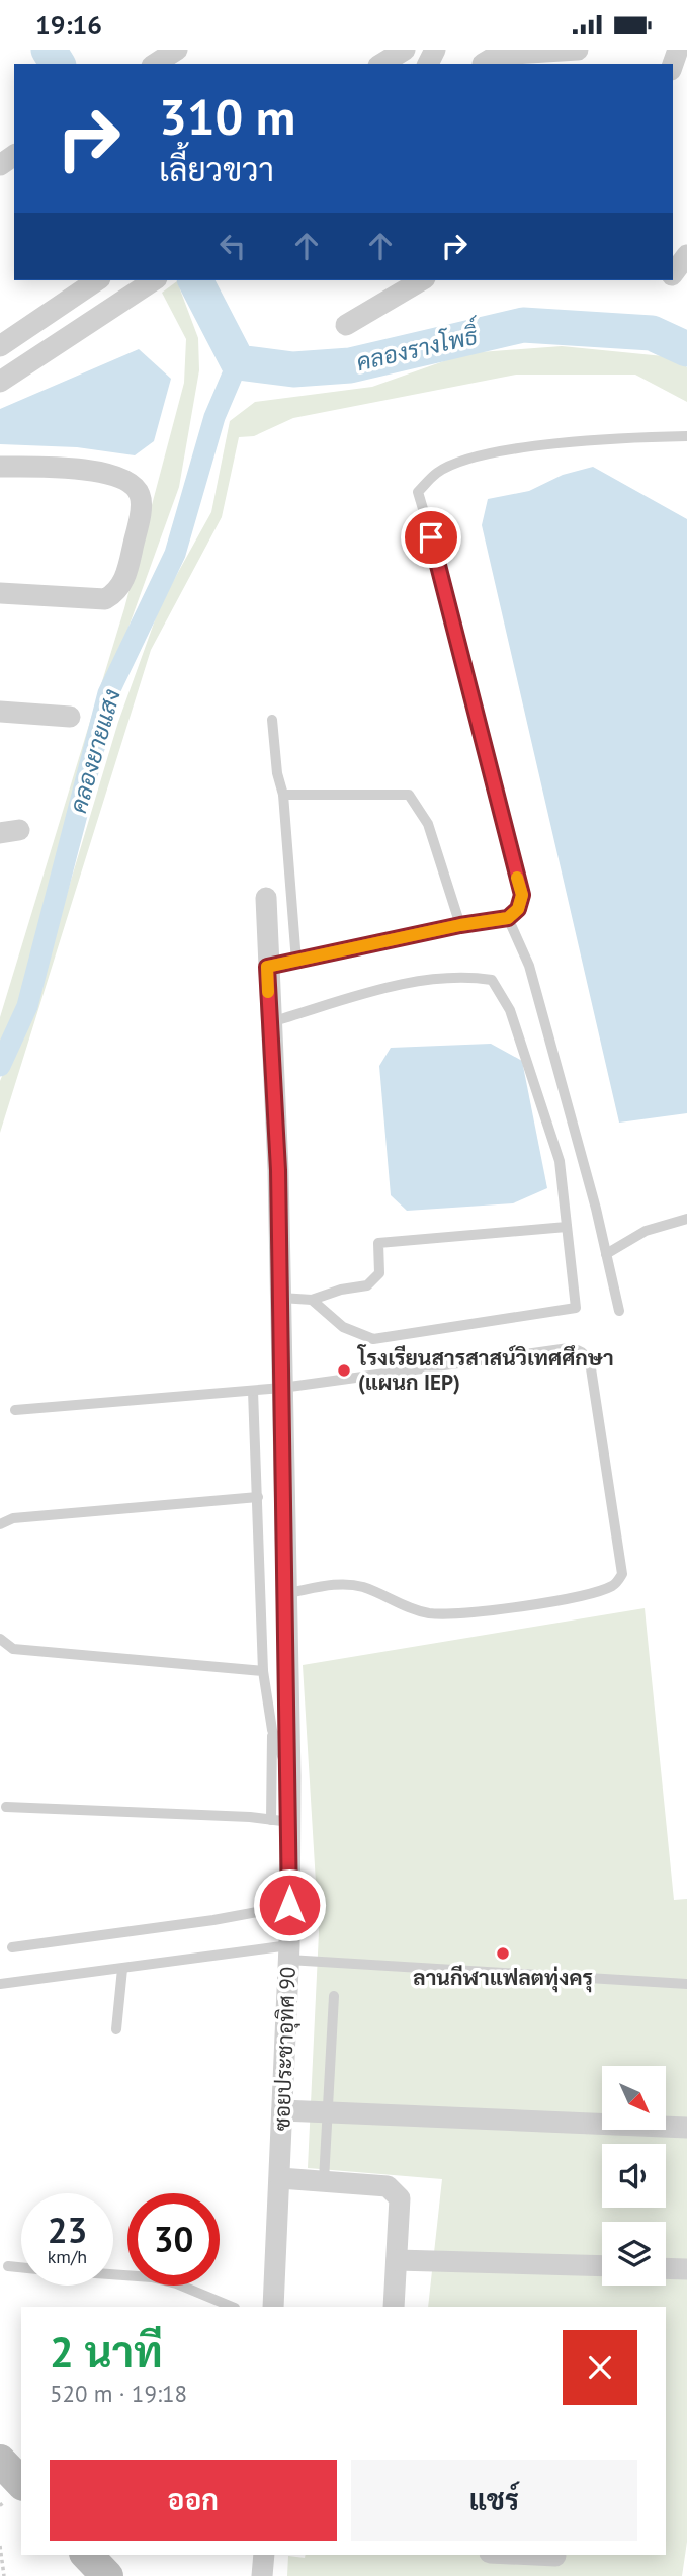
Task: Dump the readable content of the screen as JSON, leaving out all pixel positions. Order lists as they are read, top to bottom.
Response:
{
  "streets": {
    "street": ["ซอยประชาอุทิศ 90"]
  },
  "water": ["คลองรางโพธิ์", "คลองยายแสง"],
  "places": ["โรงเรียนสารสาสน์วิเทศศึกษา (แผนก IEP)", "ลานกีฬาแฟลตทุ่งครุ"],
  "north": "bottom right",
  "page": {
    "status": "19:16",
    "turn": ["310 m", "เลี้ยวขวา"],
    "speed": "23 km/h",
    "limit": "30",
    "heading": ["2 นาที", "520 m · 19:18"],
    "buttons": ["ออก", "แชร์"]
  }
}
